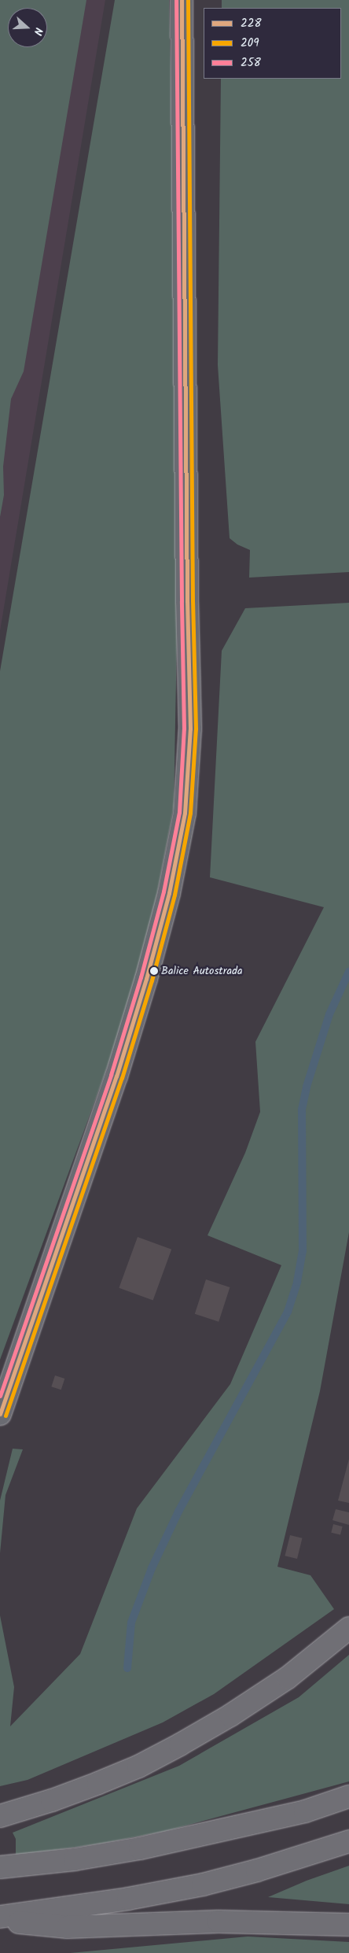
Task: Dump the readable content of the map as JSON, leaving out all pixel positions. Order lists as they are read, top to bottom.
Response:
{
  "places": ["Balice Autostrada"],
  "lines": ["transit line 228", "transit line 209", "transit line 258"],
  "legend": ["228", "209", "258"],
  "north": "right"
}
